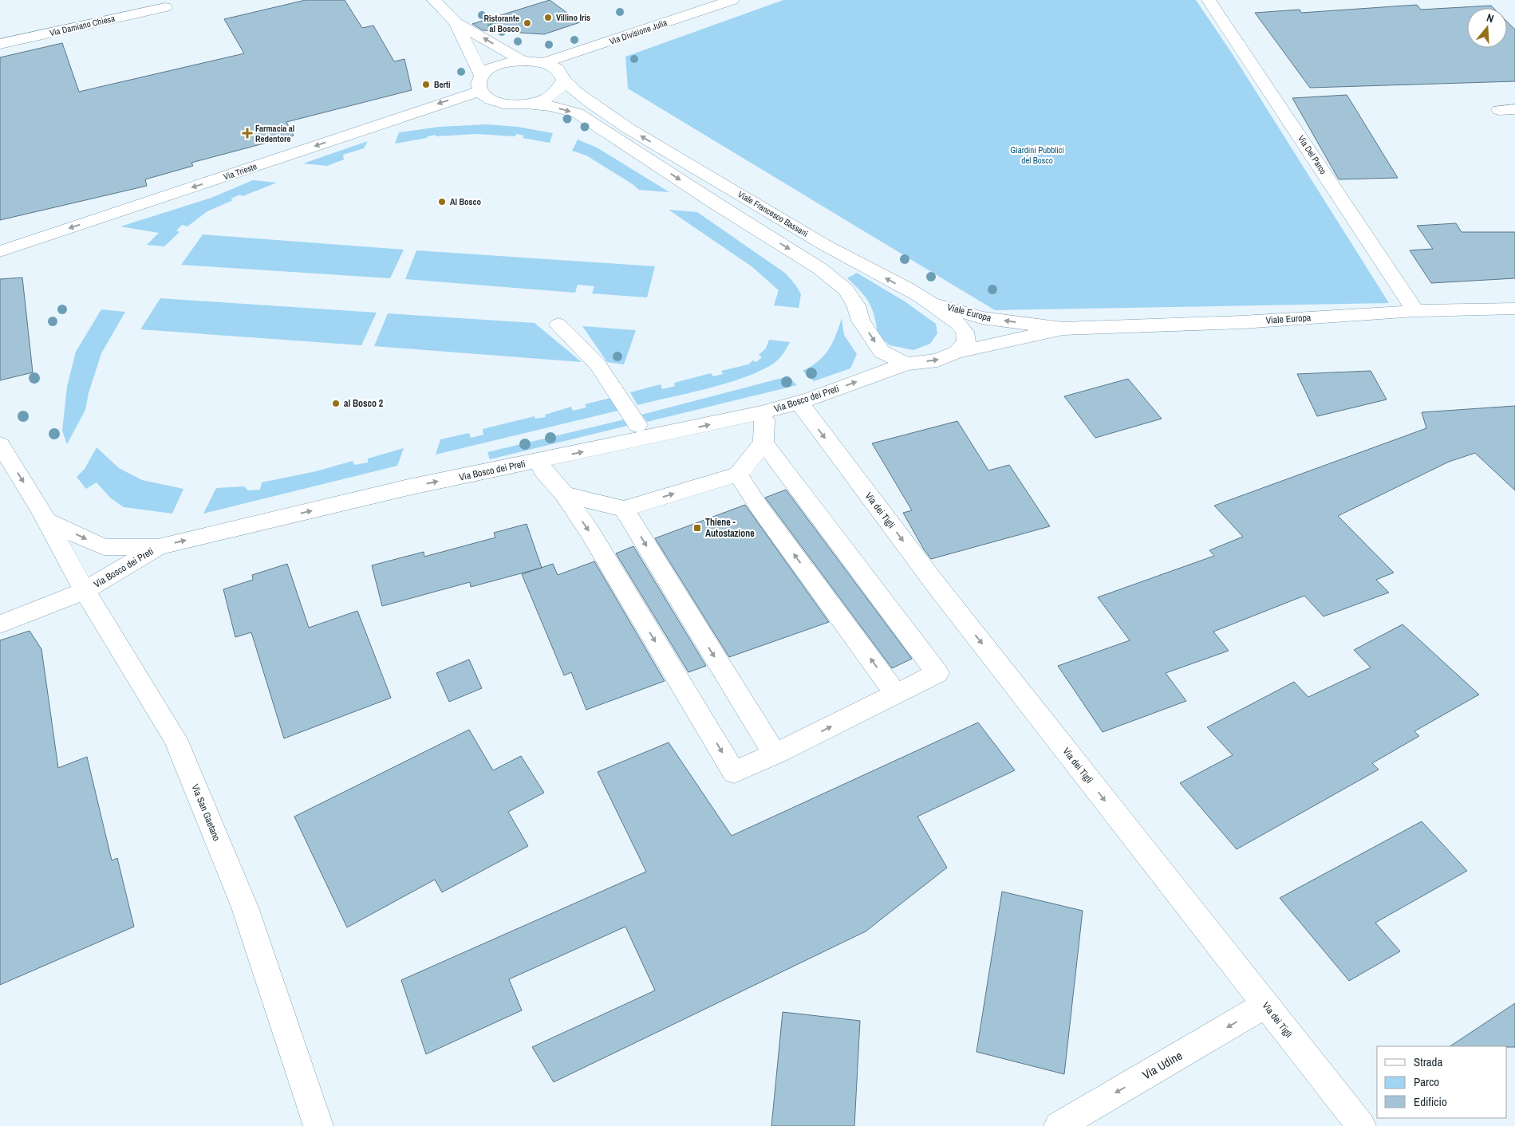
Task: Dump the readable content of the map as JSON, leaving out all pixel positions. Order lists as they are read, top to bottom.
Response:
{
  "streets": {
    "street": [
      "Via Damiano Chiesa",
      "Via Divisione Julia",
      "Via Del Parco",
      "Via Trieste",
      "Viale Francesco Bassani",
      "Viale Europa",
      "Via Bosco dei Preti",
      "Via dei Tigli",
      "Via San Gaetano",
      "Via Udine"
    ]
  },
  "crossings": [
    ["Via Divisione Julia", "Viale Francesco Bassani"],
    ["Via Del Parco", "Viale Europa"],
    ["Via Trieste", "Viale Francesco Bassani"],
    ["Viale Francesco Bassani", "Viale Europa"],
    ["Viale Europa", "Via Bosco dei Preti"],
    ["Via Bosco dei Preti", "Via dei Tigli"],
    ["Via Bosco dei Preti", "Via San Gaetano"],
    ["Via dei Tigli", "Via Udine"]
  ],
  "one_way": ["Via Trieste", "Via Bosco dei Preti", "Via Udine"],
  "parks": ["Giardini Pubblici del Bosco"],
  "places": {
    "other": [
      "Villino Iris",
      "Ristorante al Bosco",
      "Berti",
      "Al Bosco",
      "al Bosco 2"
    ],
    "health": ["Farmacia al Redentore"],
    "transit": ["Thiene - Autostazione"]
  },
  "legend": ["Strada", "Parco", "Edificio"],
  "north": "top"
}
